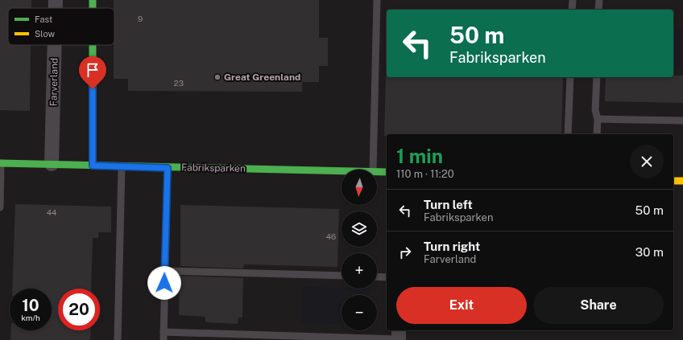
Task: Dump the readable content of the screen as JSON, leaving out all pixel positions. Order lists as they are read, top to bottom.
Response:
{
  "streets": {
    "street": ["Farverland", "Fabriksparken"]
  },
  "crossings": [
    ["Farverland", "Fabriksparken"]
  ],
  "places": ["Great Greenland"],
  "house_numbers": [
    "9",
    "23",
    "44",
    "46"
  ],
  "legend": ["Fast", "Slow"],
  "north": "bottom",
  "page": {
    "turn": ["50 m", "Fabriksparken"],
    "heading": ["1 min", "110 m · 11:20"],
    "map_buttons": ["+", "−"],
    "list": [
      {
        "name": "Turn left",
        "note": "Fabriksparken",
        "value": "50 m"
      },
      {
        "name": "Turn right",
        "note": "Farverland",
        "value": "30 m"
      }
    ],
    "buttons": ["Exit", "Share"],
    "speed": "10 km/h",
    "limit": "20"
  }
}
